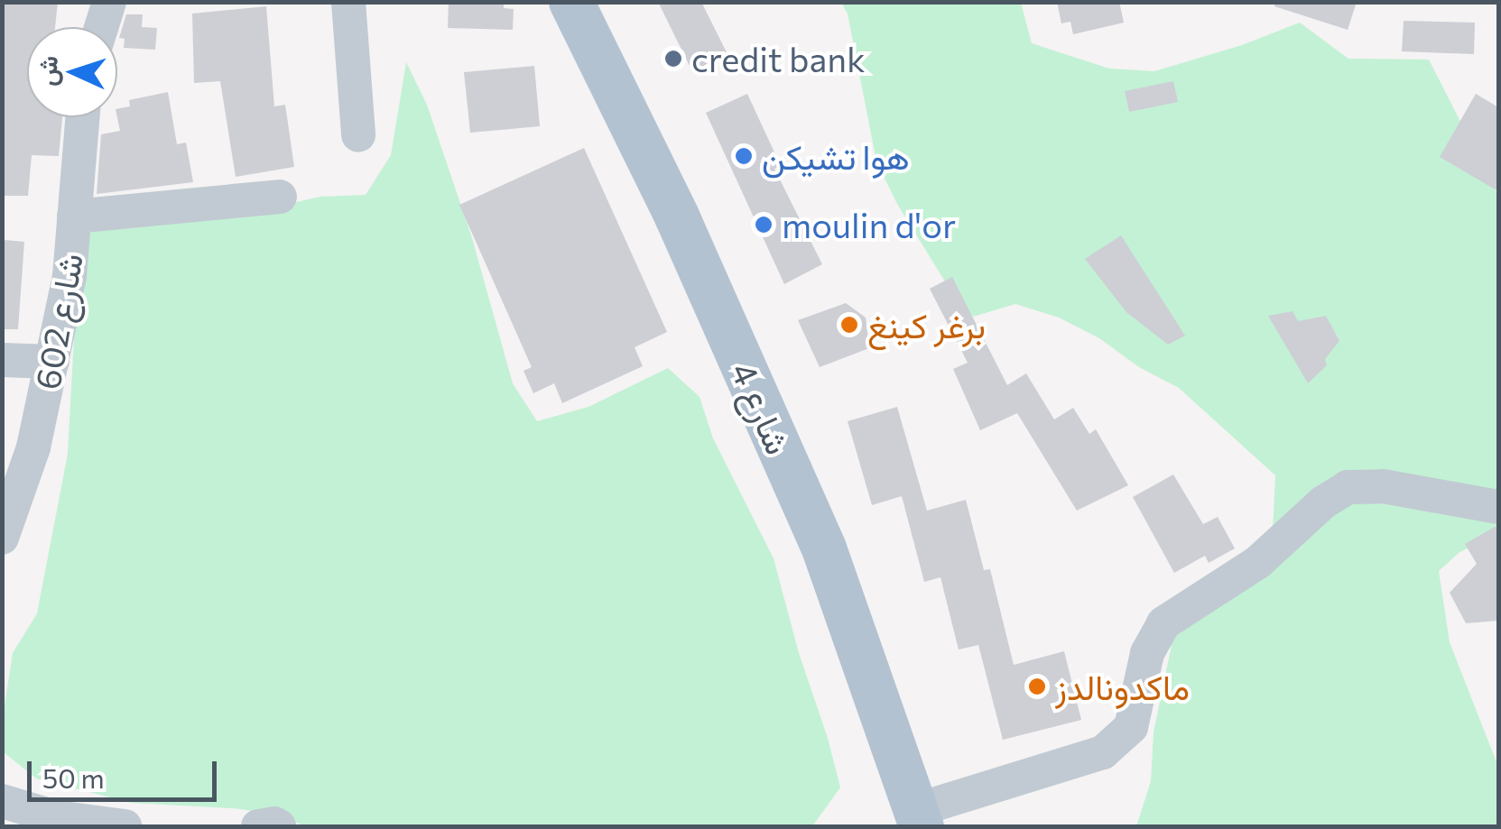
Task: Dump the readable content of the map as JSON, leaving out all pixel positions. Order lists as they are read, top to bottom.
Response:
{
  "streets": {
    "main road": ["شارع 4"],
    "street": ["شارع 602"]
  },
  "places": [
    "credit bank",
    "هوا تشيكن",
    "moulin d'or",
    "برغر كينغ",
    "ماكدونالدز"
  ],
  "scale_bar": "50 m",
  "north": "left"
}
